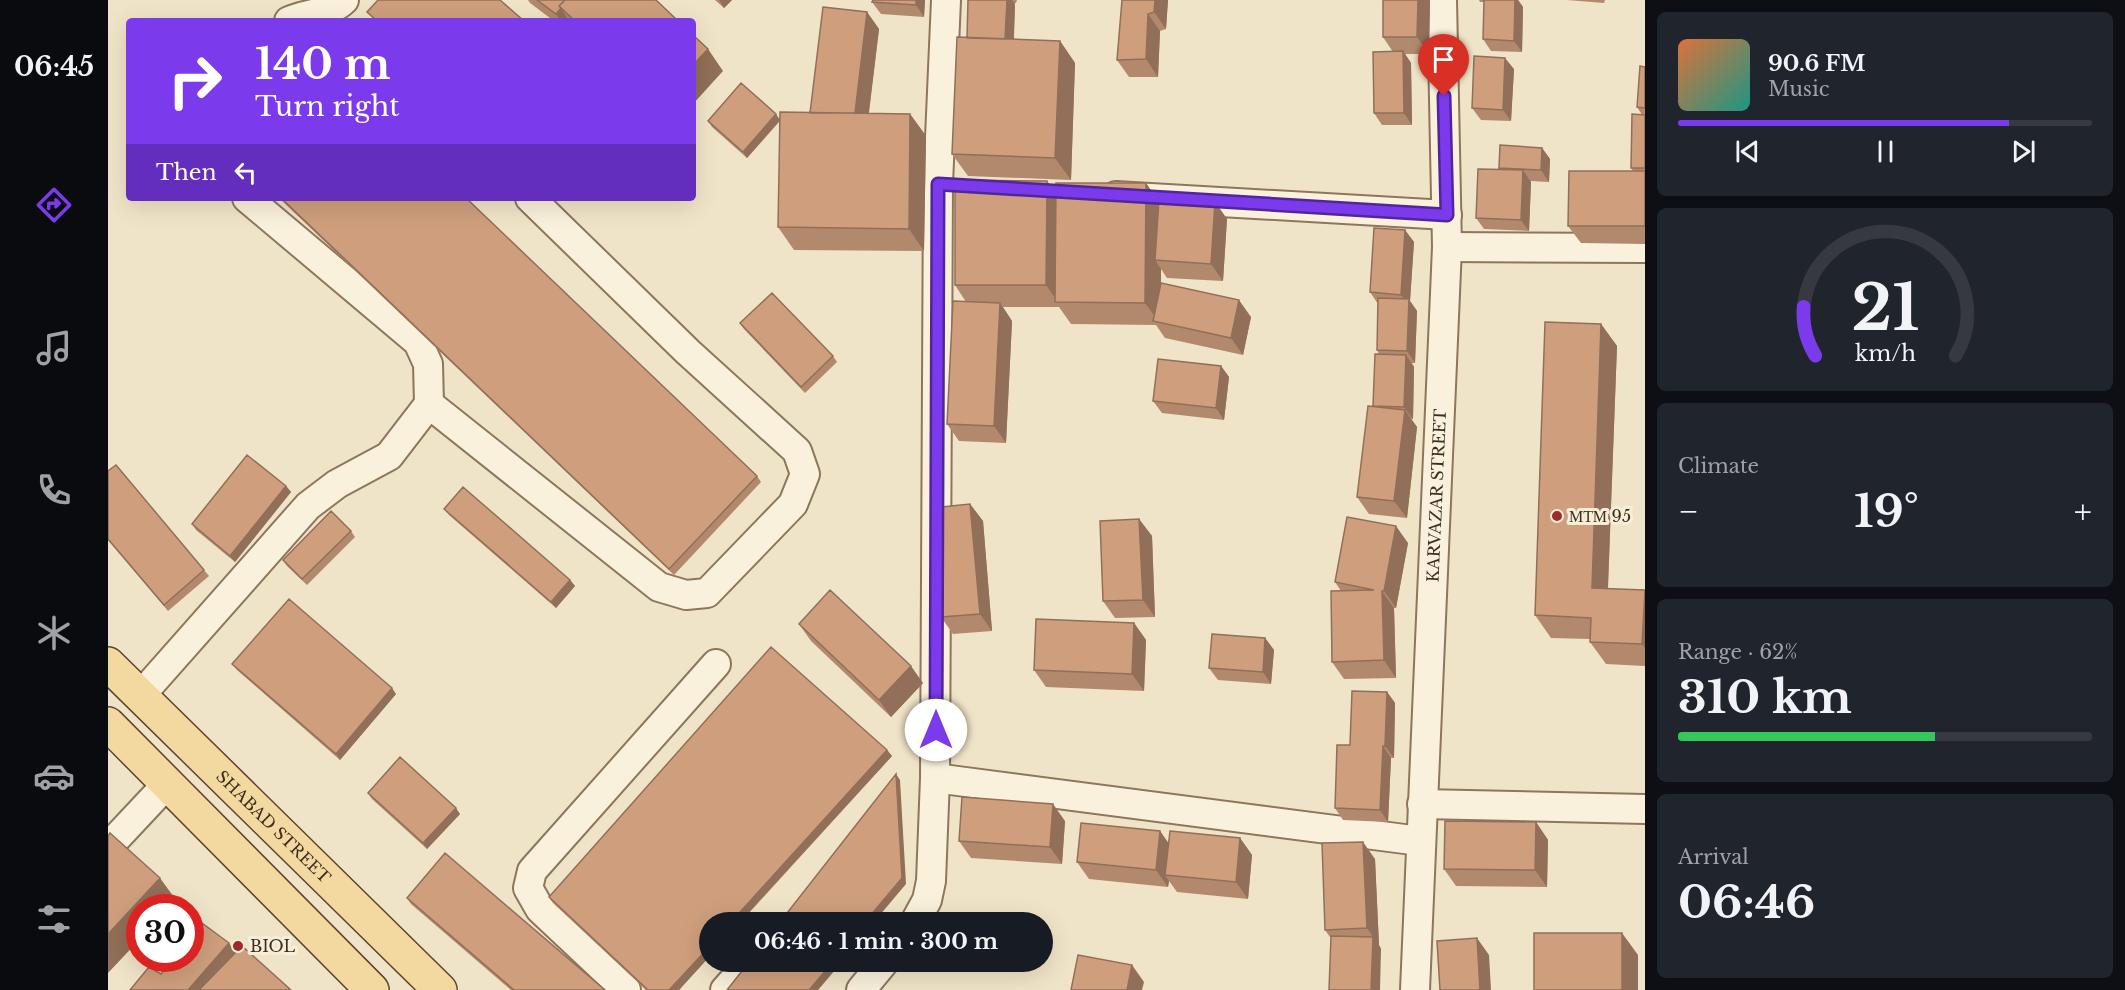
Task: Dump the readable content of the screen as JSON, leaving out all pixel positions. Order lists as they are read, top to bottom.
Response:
{
  "streets": {
    "main road": ["SHABAD STREET"],
    "street": ["KARVAZAR STREET"]
  },
  "places": ["МТМ 95", "BIOL"],
  "page": {
    "tabs": "06:45",
    "turn": ["140 m", "Turn right"],
    "song": ["90.6 FM", "Music"],
    "then": "Then",
    "tile": [
      "Climate",
      ["Range · 62%", "310 km"],
      ["Arrival", "06:46"]
    ],
    "heat": ["−", "19°", "+"],
    "limit": "30",
    "trip": "06:46 · 1 min · 300 m",
    "gauge": ["21", "km/h"]
  }
}
